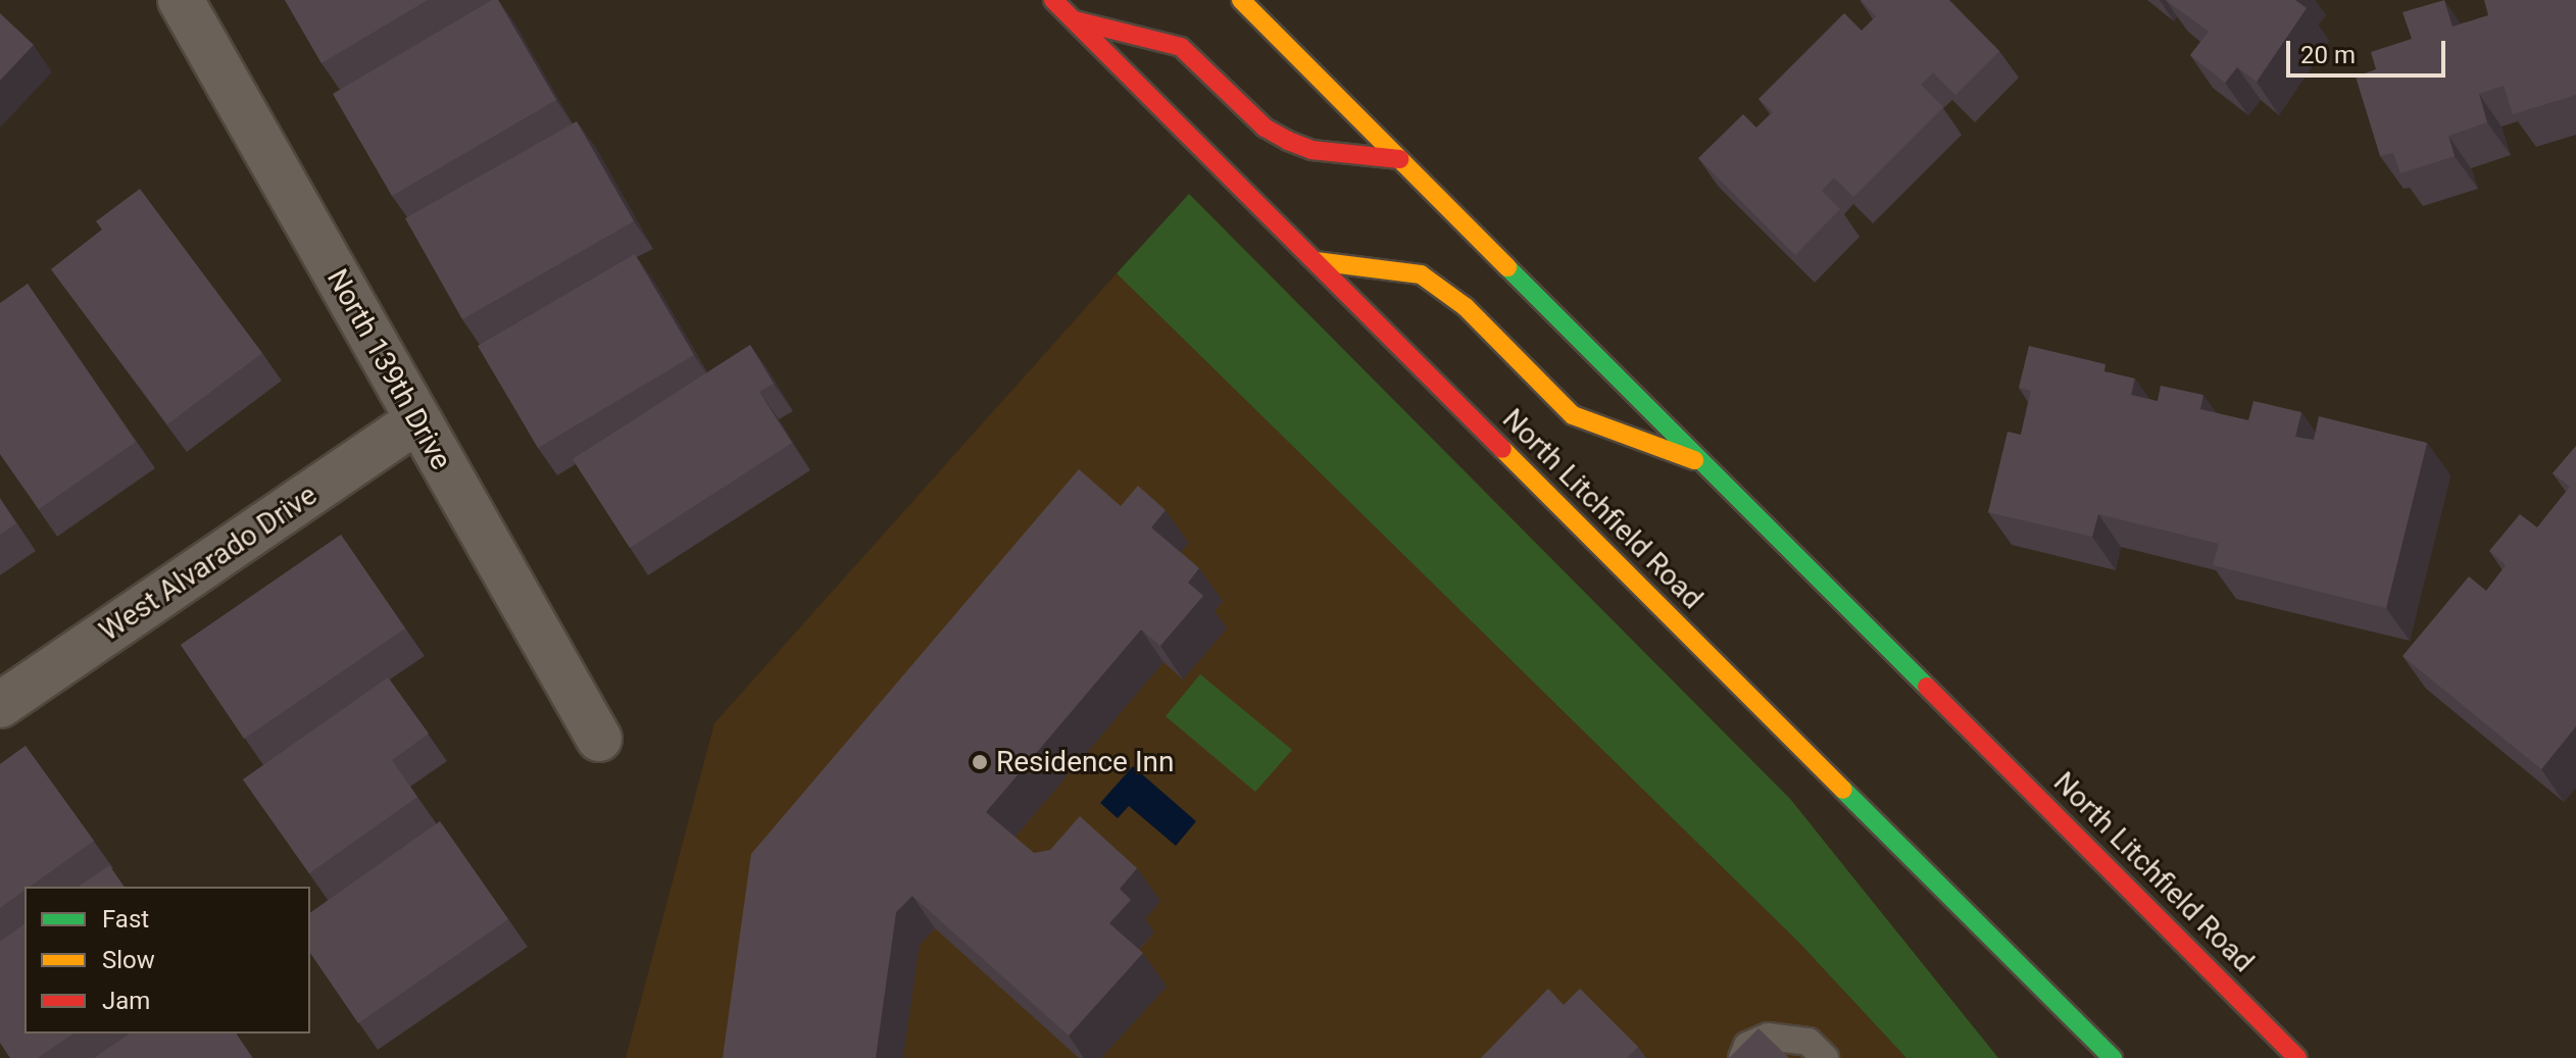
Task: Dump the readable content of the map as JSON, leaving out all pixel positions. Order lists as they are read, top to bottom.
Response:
{
  "streets": {
    "main road": ["North Litchfield Road"],
    "street": ["North 139th Drive", "West Alvarado Drive"]
  },
  "crossings": [
    ["North 139th Drive", "West Alvarado Drive"]
  ],
  "places": ["Residence Inn"],
  "legend": ["Fast", "Slow", "Jam"],
  "scale_bar": "20 m"
}
